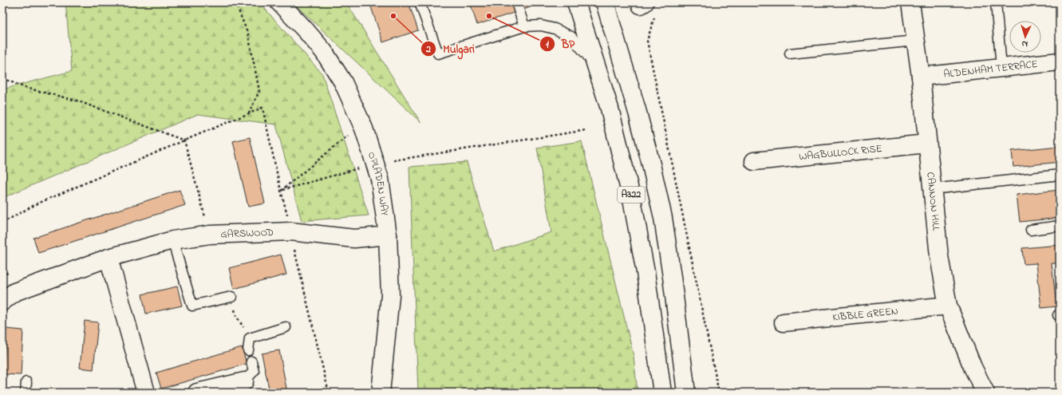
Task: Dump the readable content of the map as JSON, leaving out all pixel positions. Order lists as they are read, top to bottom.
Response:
{
  "streets": {
    "main road": [
      "ALDENHAM TERRACE",
      "WAGBULLOCK RISE",
      "OPLADEN WAY",
      "A322",
      "CANNON HILL",
      "GARSWOOD",
      "KIBBLE GREEN"
    ]
  },
  "crossings": [
    ["ALDENHAM TERRACE", "CANNON HILL"],
    ["WAGBULLOCK RISE", "CANNON HILL"],
    ["OPLADEN WAY", "GARSWOOD"],
    ["CANNON HILL", "KIBBLE GREEN"]
  ],
  "places": ["Mulgari", "BP"],
  "north": "bottom"
}
